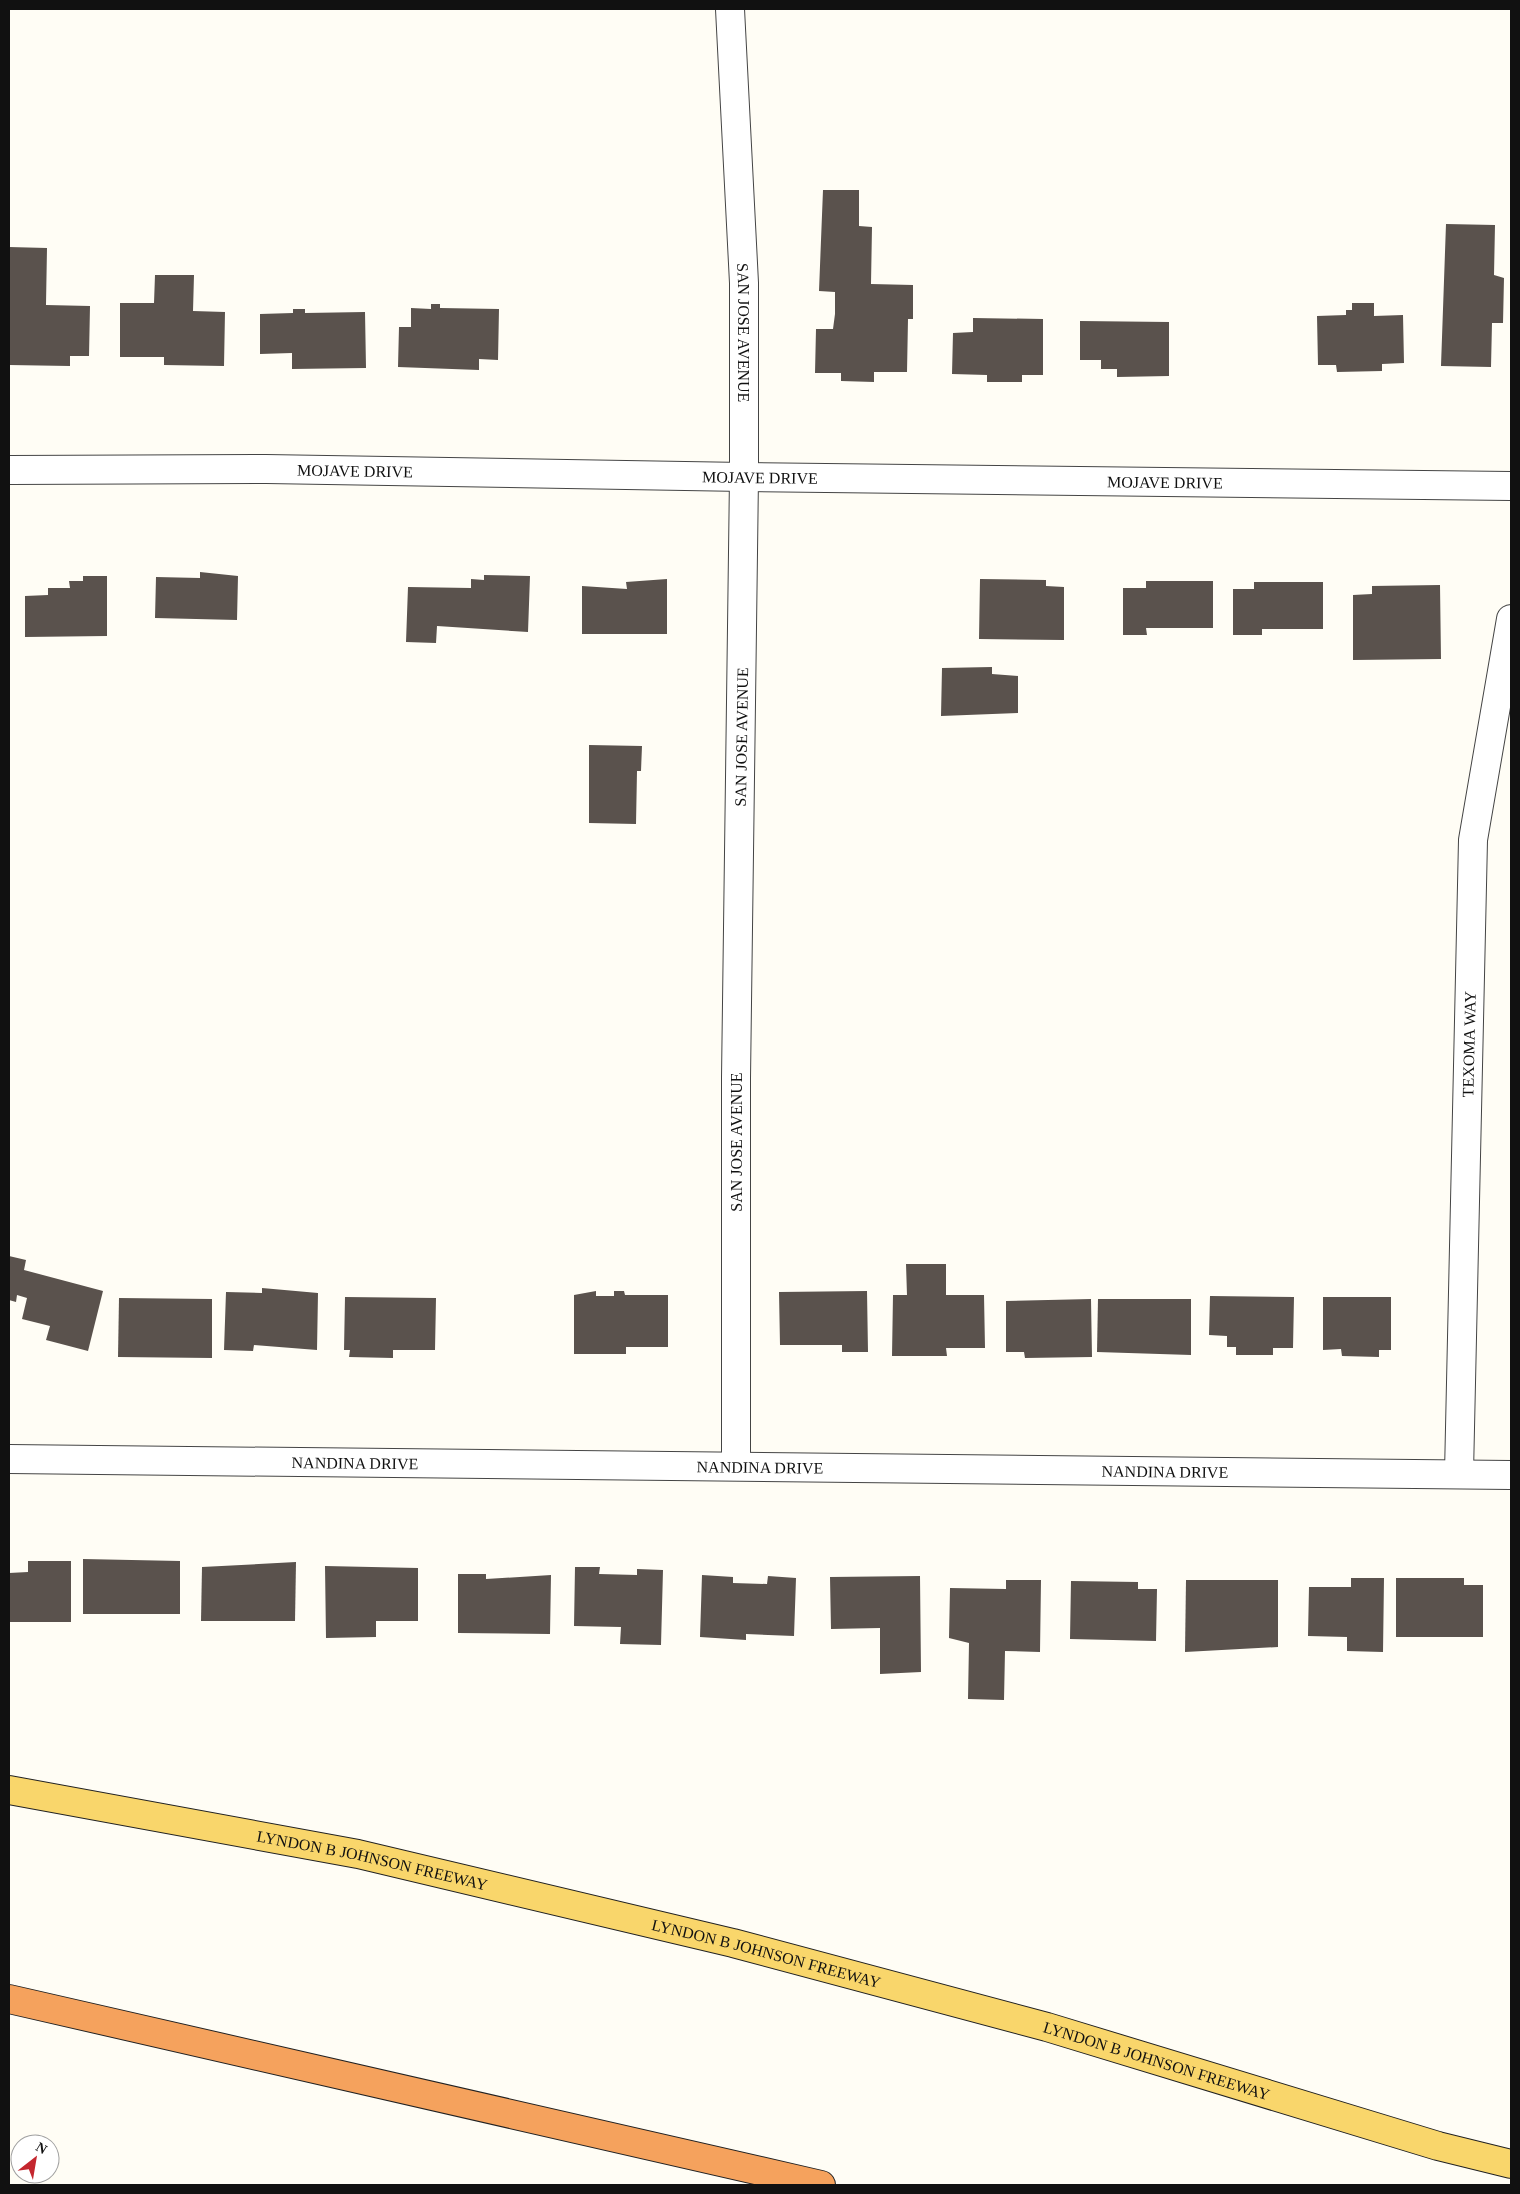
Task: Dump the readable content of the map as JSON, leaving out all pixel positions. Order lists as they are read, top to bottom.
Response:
{
  "streets": {
    "main road": ["LYNDON B JOHNSON FREEWAY"],
    "street": [
      "SAN JOSE AVENUE",
      "MOJAVE DRIVE",
      "TEXOMA WAY",
      "NANDINA DRIVE"
    ]
  },
  "crossings": [
    ["SAN JOSE AVENUE", "MOJAVE DRIVE"],
    ["SAN JOSE AVENUE", "NANDINA DRIVE"],
    ["TEXOMA WAY", "NANDINA DRIVE"]
  ],
  "north": "top right"
}
